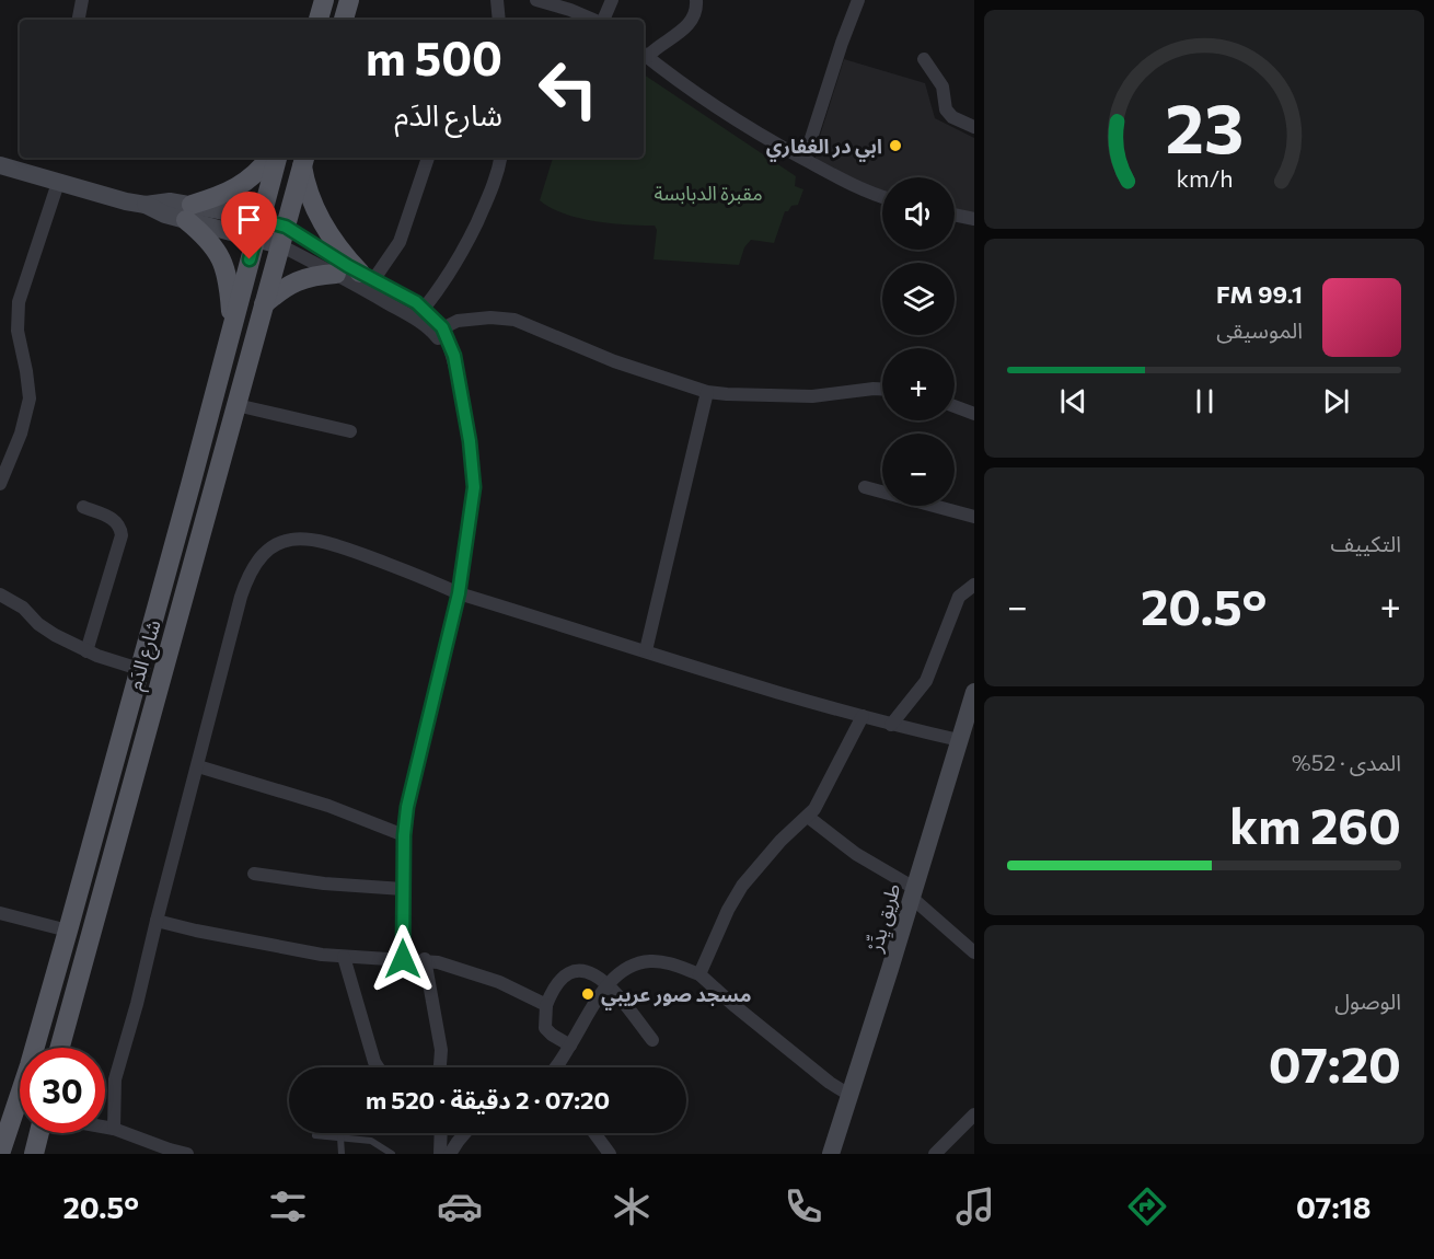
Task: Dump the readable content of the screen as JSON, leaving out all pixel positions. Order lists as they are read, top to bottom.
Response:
{
  "streets": {
    "main road": ["شارع الدَم"],
    "street": ["طريق يِدِّرْ"]
  },
  "parks": ["مقبرة الدبابسة"],
  "places": ["ابي در الغفاري", "مسجد صور عريبي"],
  "page": {
    "turn": ["500 m", "شارع الدَم"],
    "map_buttons": ["+", "−"],
    "song": ["99.1 FM", "الموسيقى"],
    "tile": [
      "التكييف",
      ["المدى · 52%", "260 km"],
      ["الوصول", "07:20"]
    ],
    "heat": ["−", "20.5°", "+"],
    "limit": "30",
    "trip": "07:20 · 2 دقيقة · 520 m",
    "tabs": ["07:18", "20.5°"],
    "gauge": ["23", "km/h"]
  }
}
